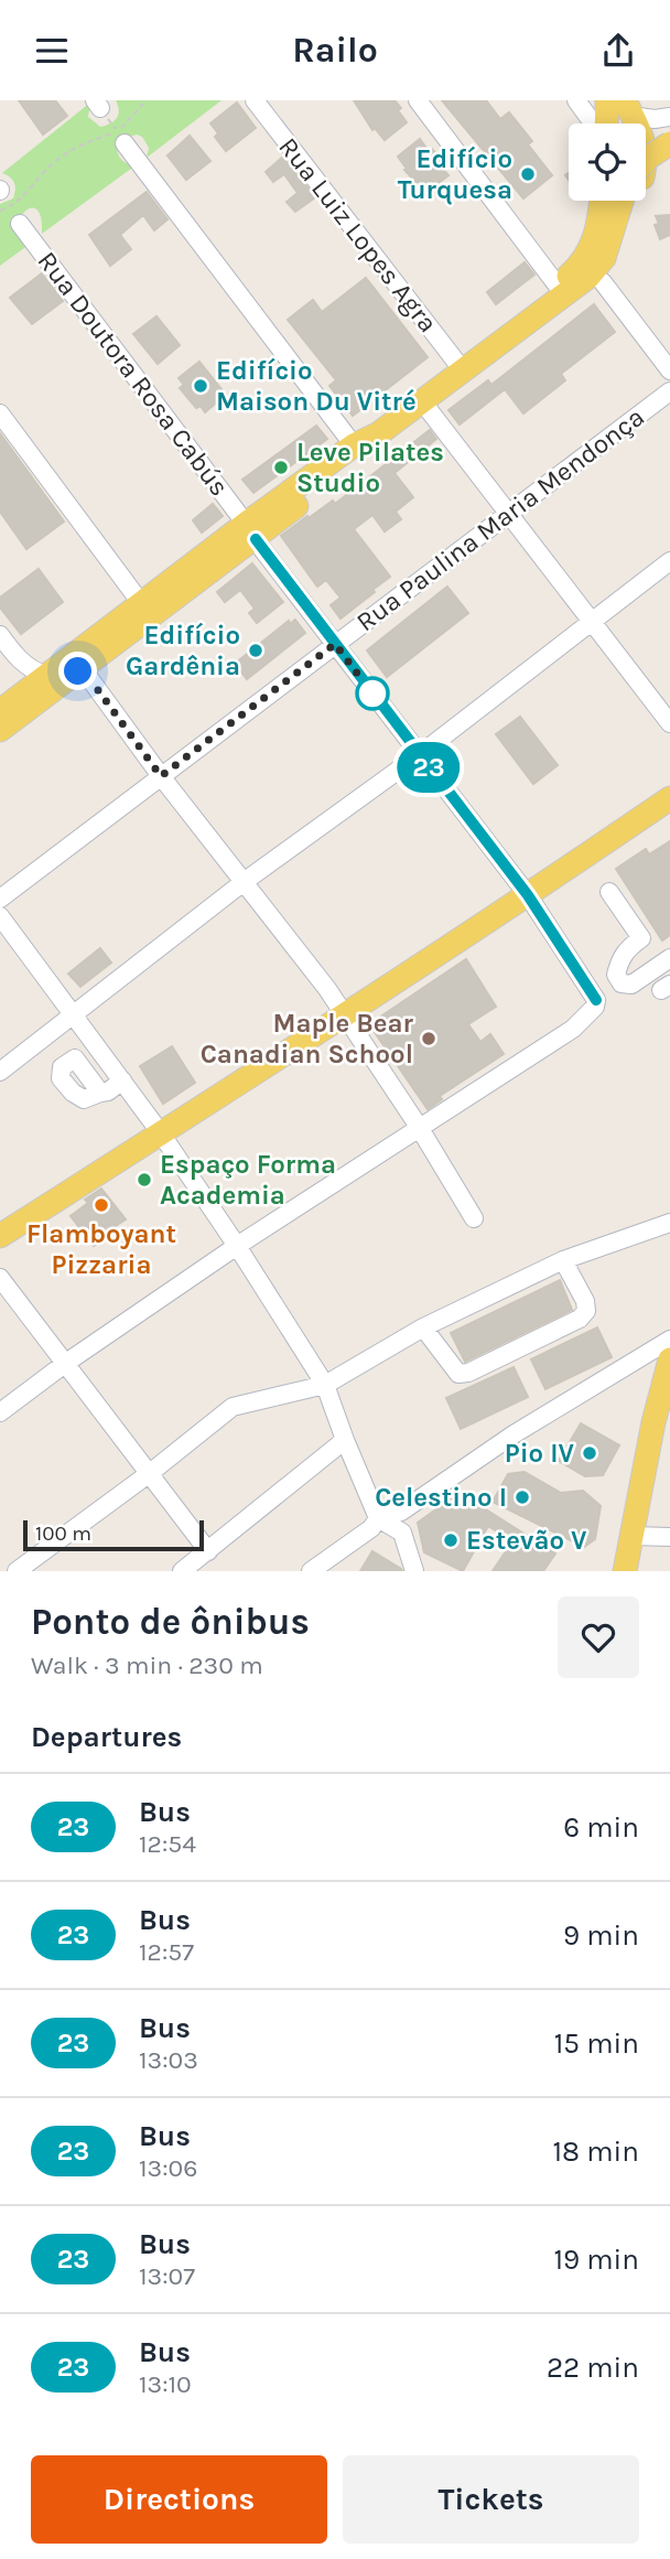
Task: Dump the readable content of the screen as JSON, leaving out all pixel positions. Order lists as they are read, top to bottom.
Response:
{
  "streets": {
    "street": ["Rua Luiz Lopes Agra", "Rua Doutora Rosa Cabús", "Rua Paulina Maria Mendonça"]
  },
  "crossings": [
    ["Rua Doutora Rosa Cabús", "Rua Paulina Maria Mendonça"]
  ],
  "places": [
    "Edifício Turquesa",
    "Edifício Maison Du Vitré",
    "Leve Pilates Studio",
    "Edifício Gardênia",
    "Maple Bear Canadian School",
    "Espaço Forma Academia",
    "Flamboyant Pizzaria",
    "Pio IV",
    "Celestino I",
    "Estevão V"
  ],
  "lines": ["bus line 23"],
  "scale_bar": "100 m",
  "page": {
    "header": "Railo",
    "on_map": "23",
    "scale": "100 m",
    "heading": [
      ["Ponto de ônibus", "Walk · 3 min · 230 m"],
      "Departures"
    ],
    "list": [
      {
        "mark": "23",
        "name": "Bus",
        "note": "12:54",
        "value": "6 min"
      },
      {
        "mark": "23",
        "name": "Bus",
        "note": "12:57",
        "value": "9 min"
      },
      {
        "mark": "23",
        "name": "Bus",
        "note": "13:03",
        "value": "15 min"
      },
      {
        "mark": "23",
        "name": "Bus",
        "note": "13:06",
        "value": "18 min"
      },
      {
        "mark": "23",
        "name": "Bus",
        "note": "13:07",
        "value": "19 min"
      },
      {
        "mark": "23",
        "name": "Bus",
        "note": "13:10",
        "value": "22 min"
      }
    ],
    "buttons": ["Directions", "Tickets"]
  }
}
